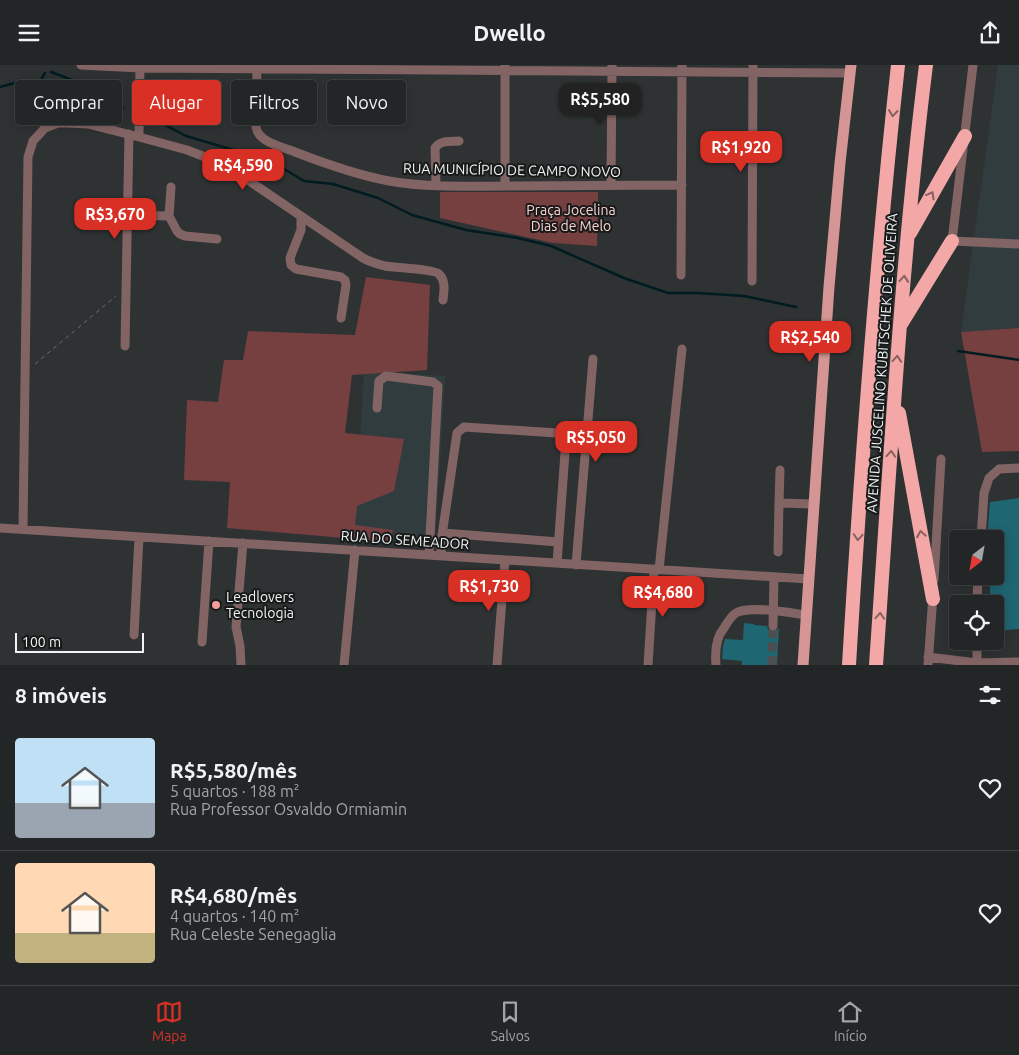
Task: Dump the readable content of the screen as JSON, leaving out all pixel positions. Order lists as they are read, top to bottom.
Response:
{
  "streets": {
    "highway": ["AVENIDA JUSCELINO KUBITSCHEK DE OLIVEIRA"],
    "street": ["RUA MUNICÍPIO DE CAMPO NOVO", "RUA DO SEMEADOR"]
  },
  "parks": ["Praça Jocelina Dias de Melo"],
  "places": ["Leadlovers Tecnologia"],
  "scale_bar": "100 m",
  "north": "bottom left",
  "page": {
    "header": "Dwello",
    "chip": [
      "Comprar",
      "Alugar",
      "Filtros",
      "Novo"
    ],
    "price": [
      "R$5,580",
      "R$1,920",
      "R$4,590",
      "R$3,670",
      "R$2,540",
      "R$5,050",
      "R$1,730",
      "R$4,680"
    ],
    "scale": "100 m",
    "heading": "8 imóveis",
    "list": [
      {
        "name": "R$5,580/mês",
        "note": "5 quartos · 188 m² · Rua Professor Osvaldo Ormiamin"
      },
      {
        "name": "R$4,680/mês",
        "note": "4 quartos · 140 m² · Rua Celeste Senegaglia"
      }
    ],
    "tabs": ["Mapa", "Salvos", "Início"]
  }
}
